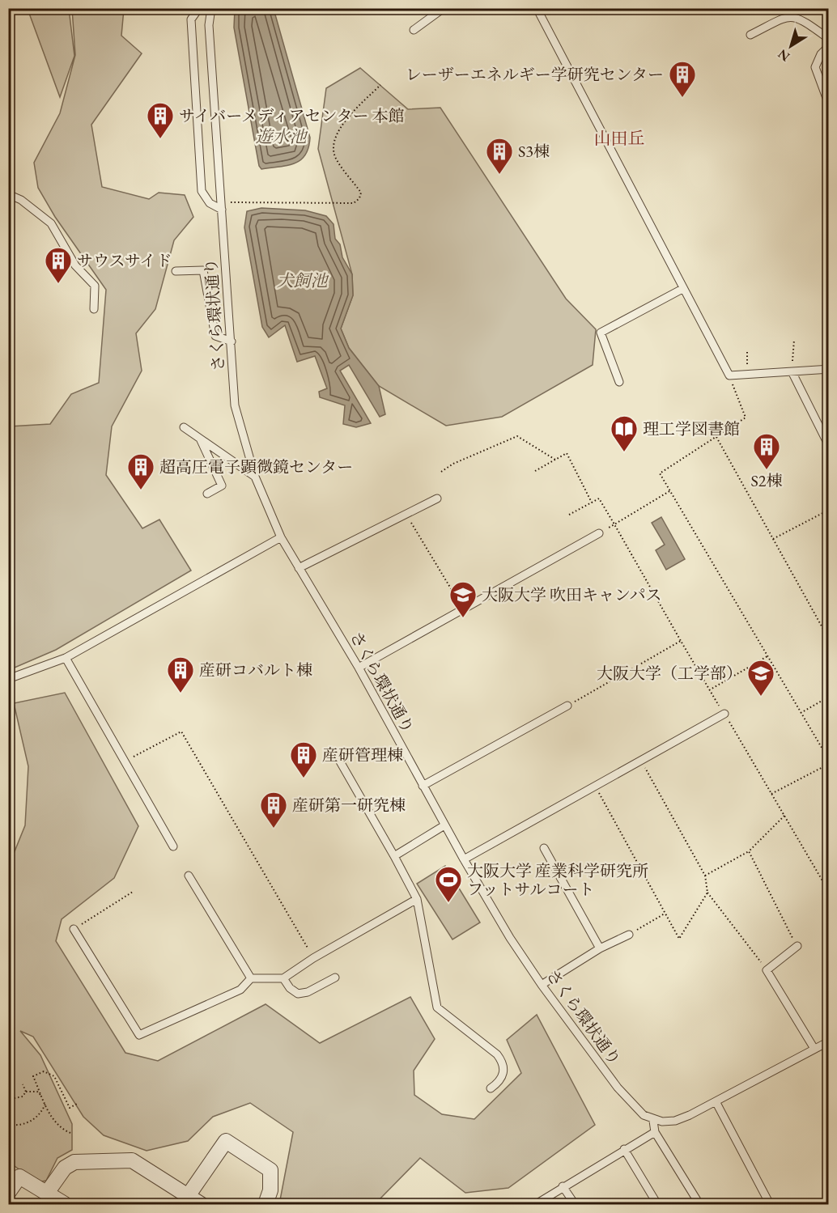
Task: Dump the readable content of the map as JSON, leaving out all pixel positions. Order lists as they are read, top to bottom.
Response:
{
  "streets": {
    "lane": ["さくら環状通り"]
  },
  "districts": ["山田丘"],
  "water": ["遊水池", "犬飼池"],
  "places": {
    "building": [
      "レーザーエネルギー学研究センター",
      "サイバーメディアセンター 本館",
      "S3棟",
      "サウスサイド",
      "S2棟",
      "超高圧電子顕微鏡センター",
      "産研コバルト棟",
      "産研管理棟",
      "産研第一研究棟"
    ],
    "library": ["理工学図書館"],
    "school or university": ["大阪大学 吹田キャンパス", "大阪大学（工学部）"],
    "sports": ["大阪大学 産業科学研究所 フットサルコート"]
  },
  "north": "bottom left"
}
